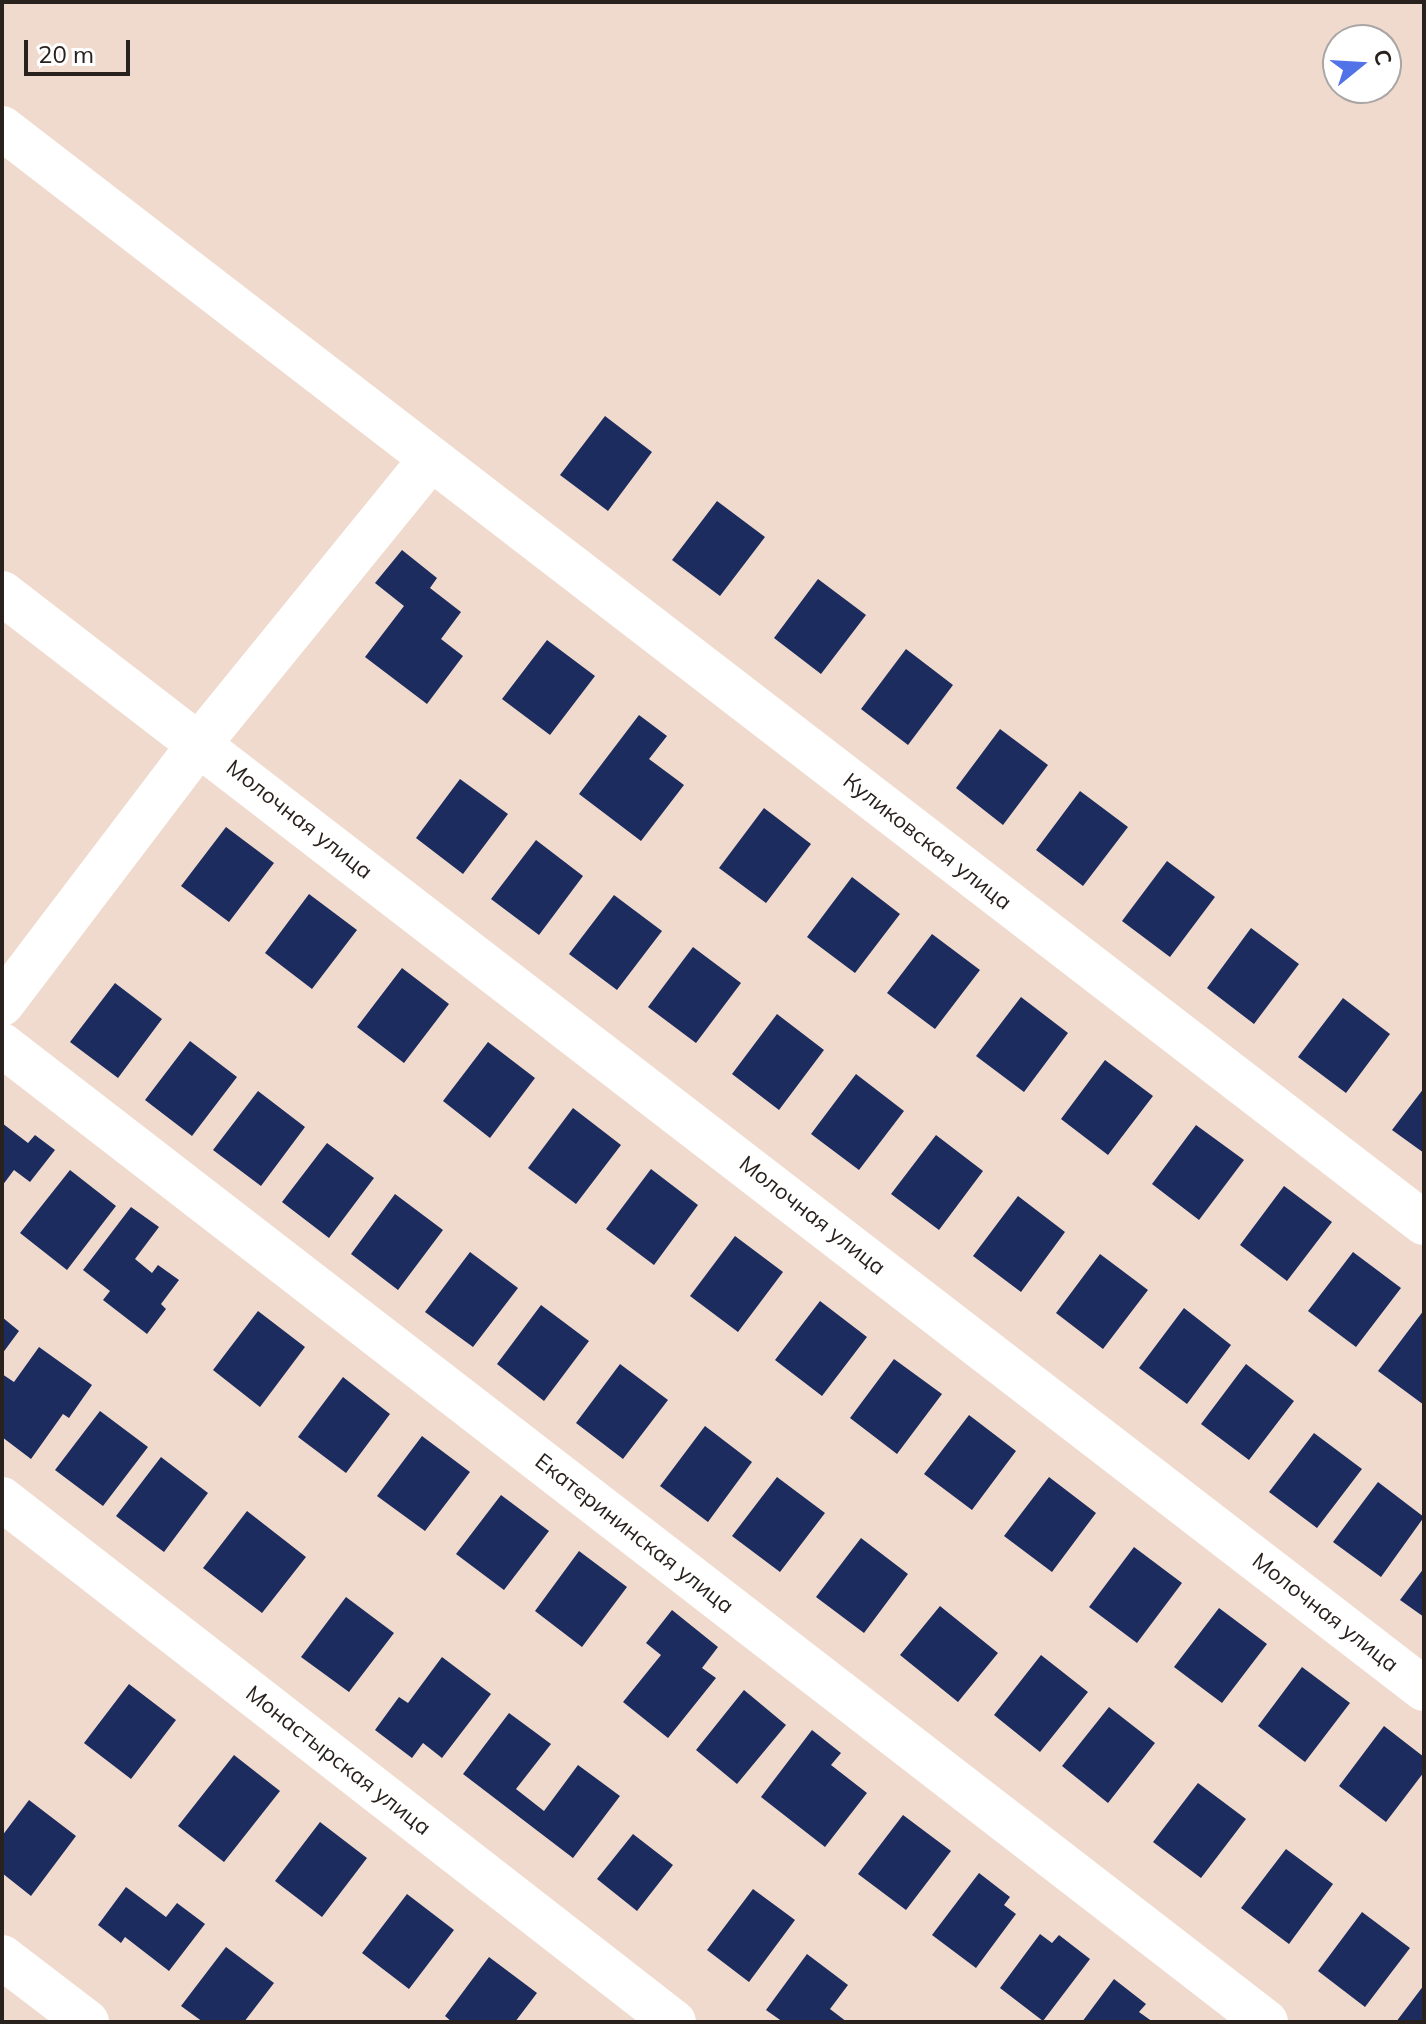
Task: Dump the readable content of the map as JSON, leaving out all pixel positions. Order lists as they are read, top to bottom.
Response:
{
  "streets": {
    "street": [
      "Молочная улица",
      "Куликовская улица",
      "Екатерининская улица",
      "Монастырская улица"
    ]
  },
  "scale_bar": "20 m",
  "north": "right"
}
